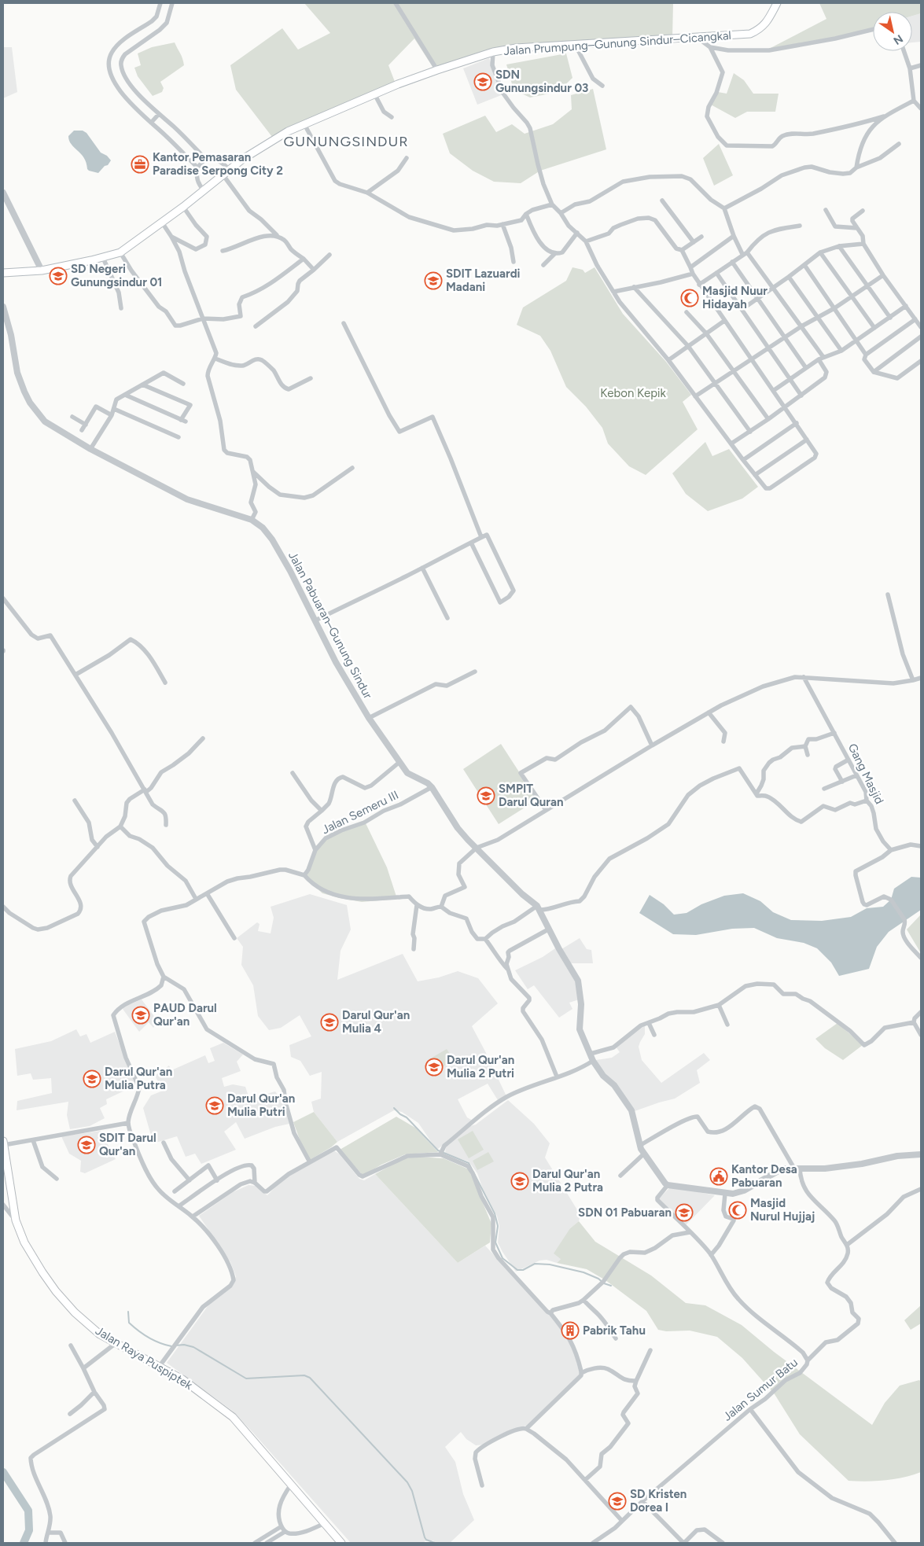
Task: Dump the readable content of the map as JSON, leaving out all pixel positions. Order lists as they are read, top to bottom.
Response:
{
  "streets": {
    "main road": ["Jalan Prumpung–Gunung Sindur–Cicangkal", "Jalan Raya Puspiptek"],
    "street": [
      "Jalan Pabuaran–Gunung Sindur",
      "Gang Masjid",
      "Jalan Semeru III",
      "Jalan Sumur Batu"
    ]
  },
  "crossings": [
    ["Jalan Pabuaran–Gunung Sindur", "Jalan Semeru III"],
    ["Jalan Pabuaran–Gunung Sindur", "Jalan Sumur Batu"]
  ],
  "districts": ["GUNUNGSINDUR"],
  "parks": ["Kebon Kepik"],
  "places": {
    "school or university": [
      "SDN Gunungsindur 03",
      "SD Negeri Gunungsindur 01",
      "SDIT Lazuardi Madani",
      "SMPIT Darul Quran",
      "PAUD Darul Qur'an",
      "Darul Qur'an Mulia 4",
      "Darul Qur'an Mulia 2 Putri",
      "Darul Qur'an Mulia Putra",
      "Darul Qur'an Mulia Putri",
      "SDIT Darul Qur'an",
      "Darul Qur'an Mulia 2 Putra",
      "SDN 01 Pabuaran",
      "SD Kristen Dorea I"
    ],
    "office": ["Kantor Pemasaran Paradise Serpong City 2"],
    "mosque": ["Masjid Nuur Hidayah", "Masjid Nurul Hujjaj"],
    "public building": ["Kantor Desa Pabuaran"],
    "building": ["Pabrik Tahu"]
  },
  "north": "bottom right"
}
